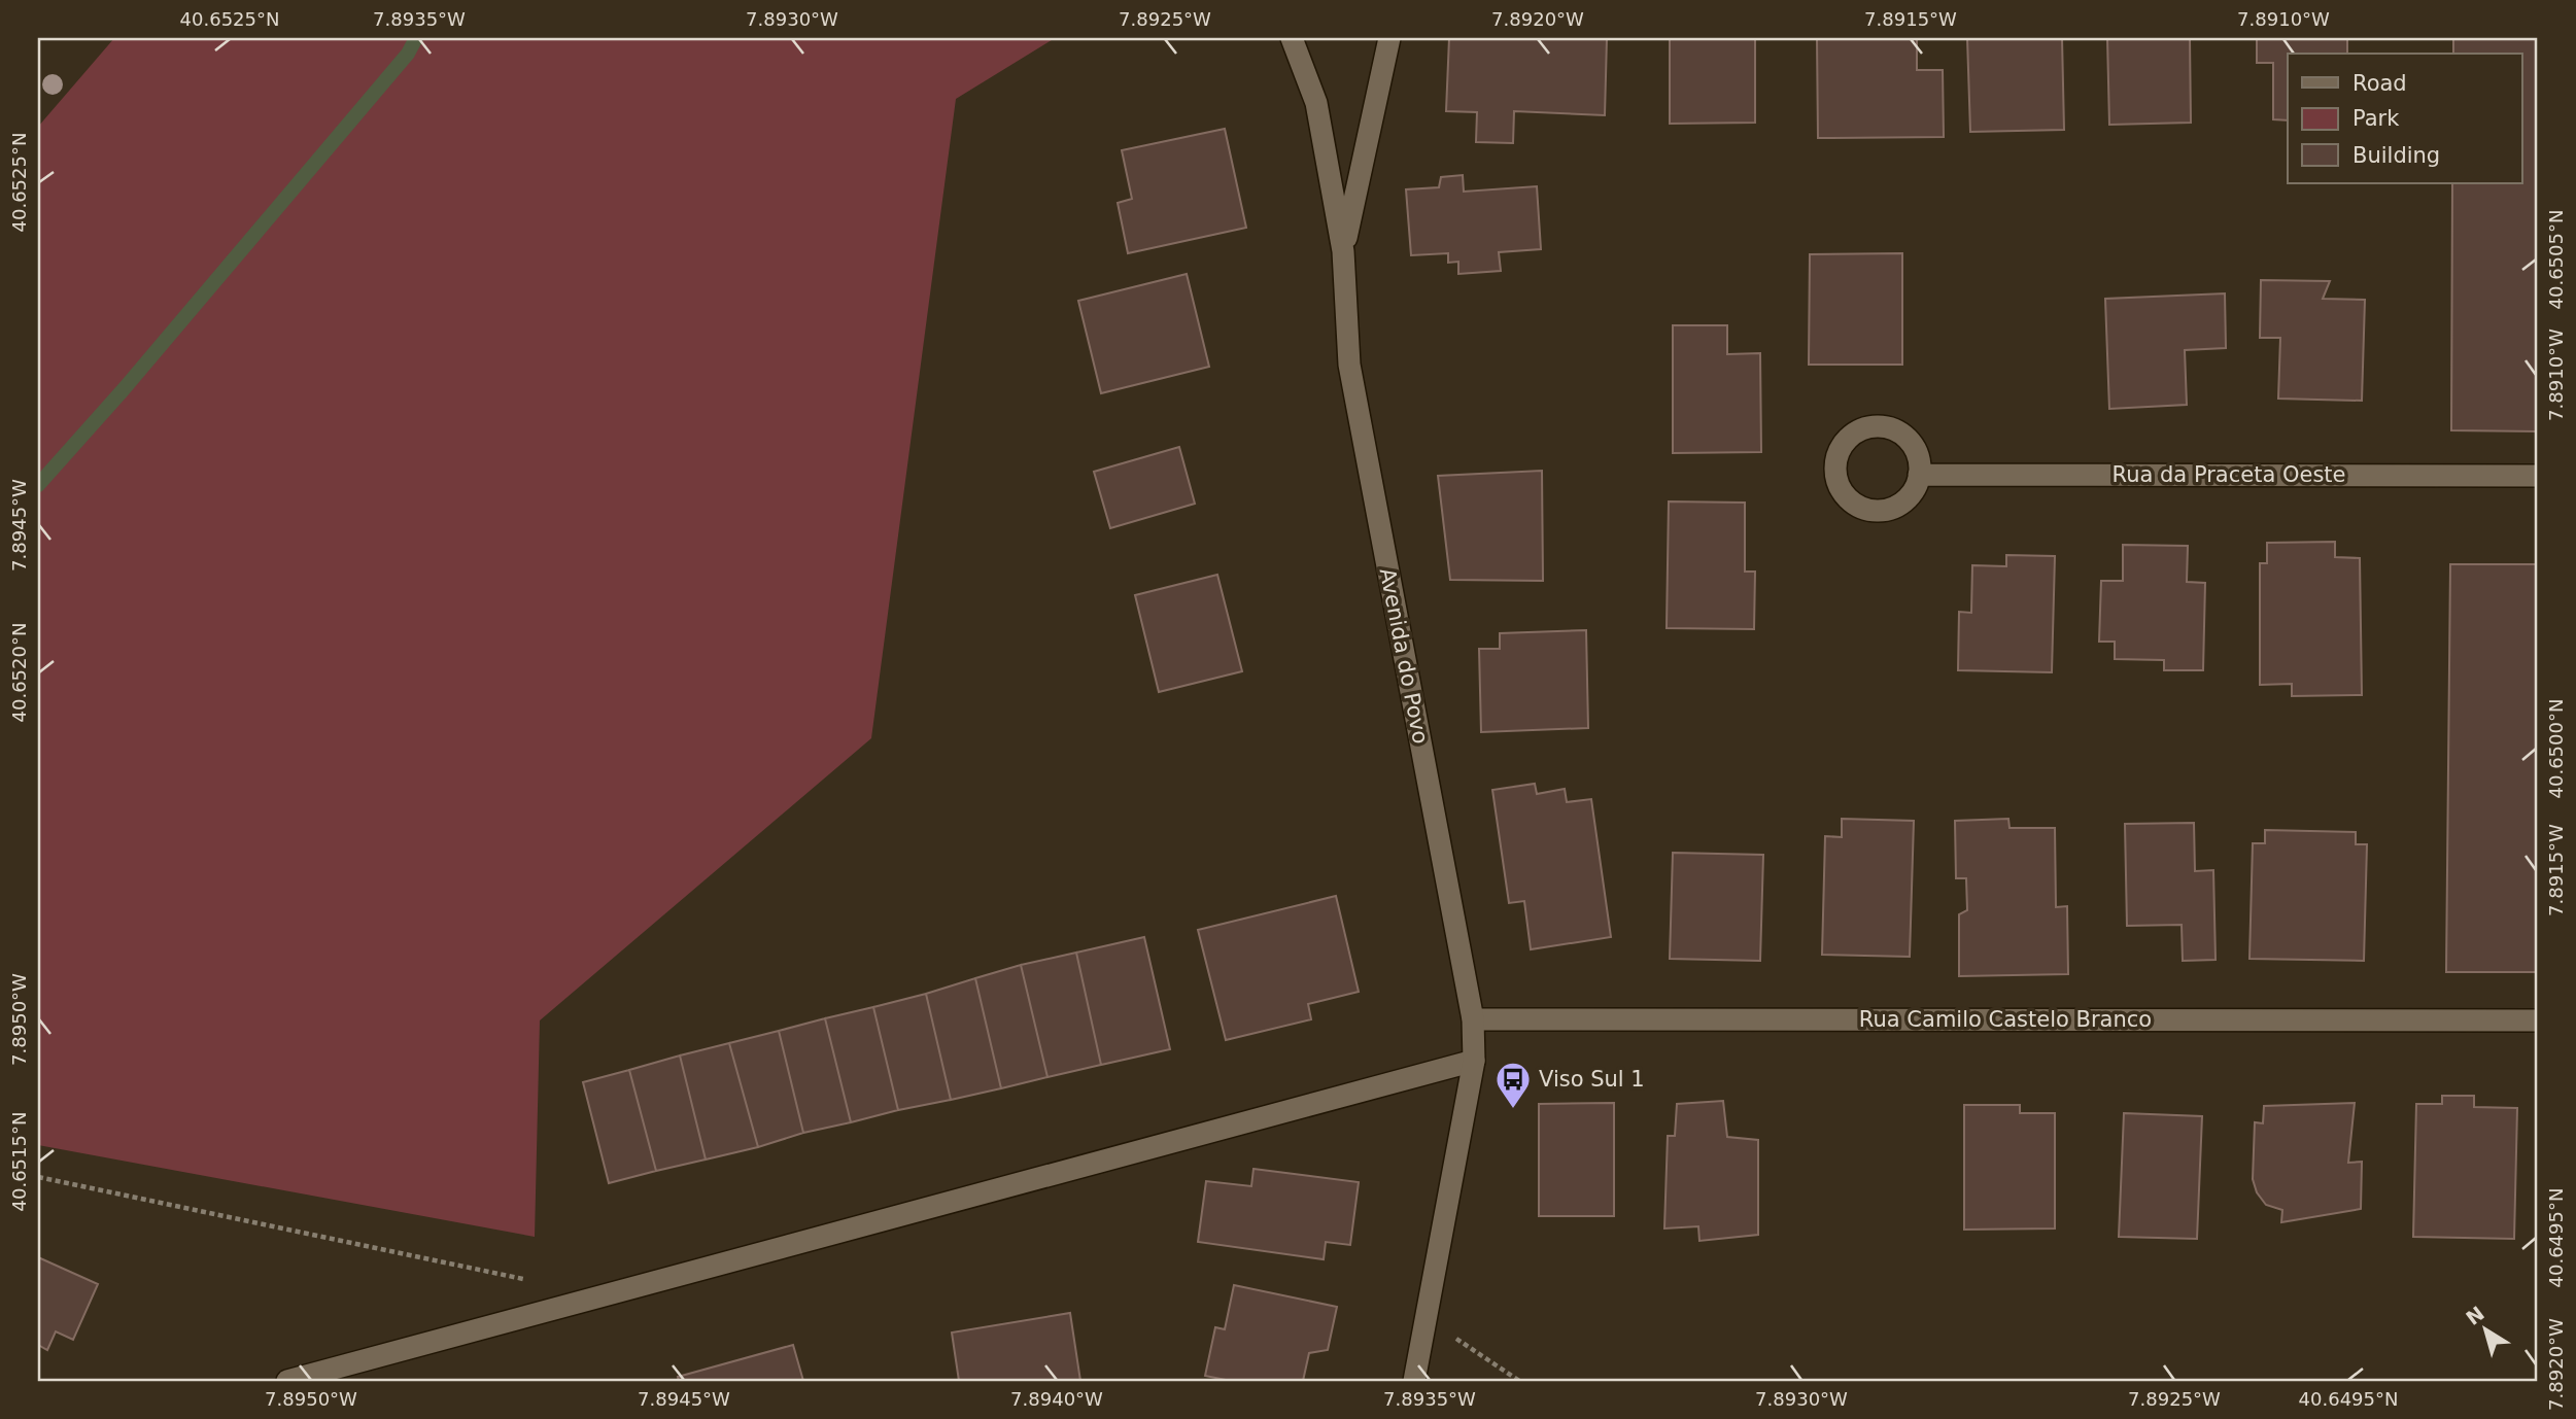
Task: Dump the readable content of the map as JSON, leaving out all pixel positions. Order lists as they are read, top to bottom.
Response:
{
  "streets": {
    "street": ["Rua da Praceta Oeste", "Avenida do Povo", "Rua Camilo Castelo Branco"]
  },
  "crossings": [
    ["Avenida do Povo", "Rua Camilo Castelo Branco"]
  ],
  "places": {
    "bus stop": ["Viso Sul 1"]
  },
  "legend": ["Road", "Park", "Building"],
  "north": "top left",
  "coordinates": [
    "40.6525°N",
    "7.8935°W",
    "7.8930°W",
    "7.8925°W",
    "7.8920°W",
    "7.8915°W",
    "7.8910°W",
    "40.6505°N",
    "7.8945°W",
    "40.6520°N",
    "40.6500°N",
    "7.8950°W",
    "40.6515°N",
    "40.6495°N",
    "7.8940°W"
  ]
}
